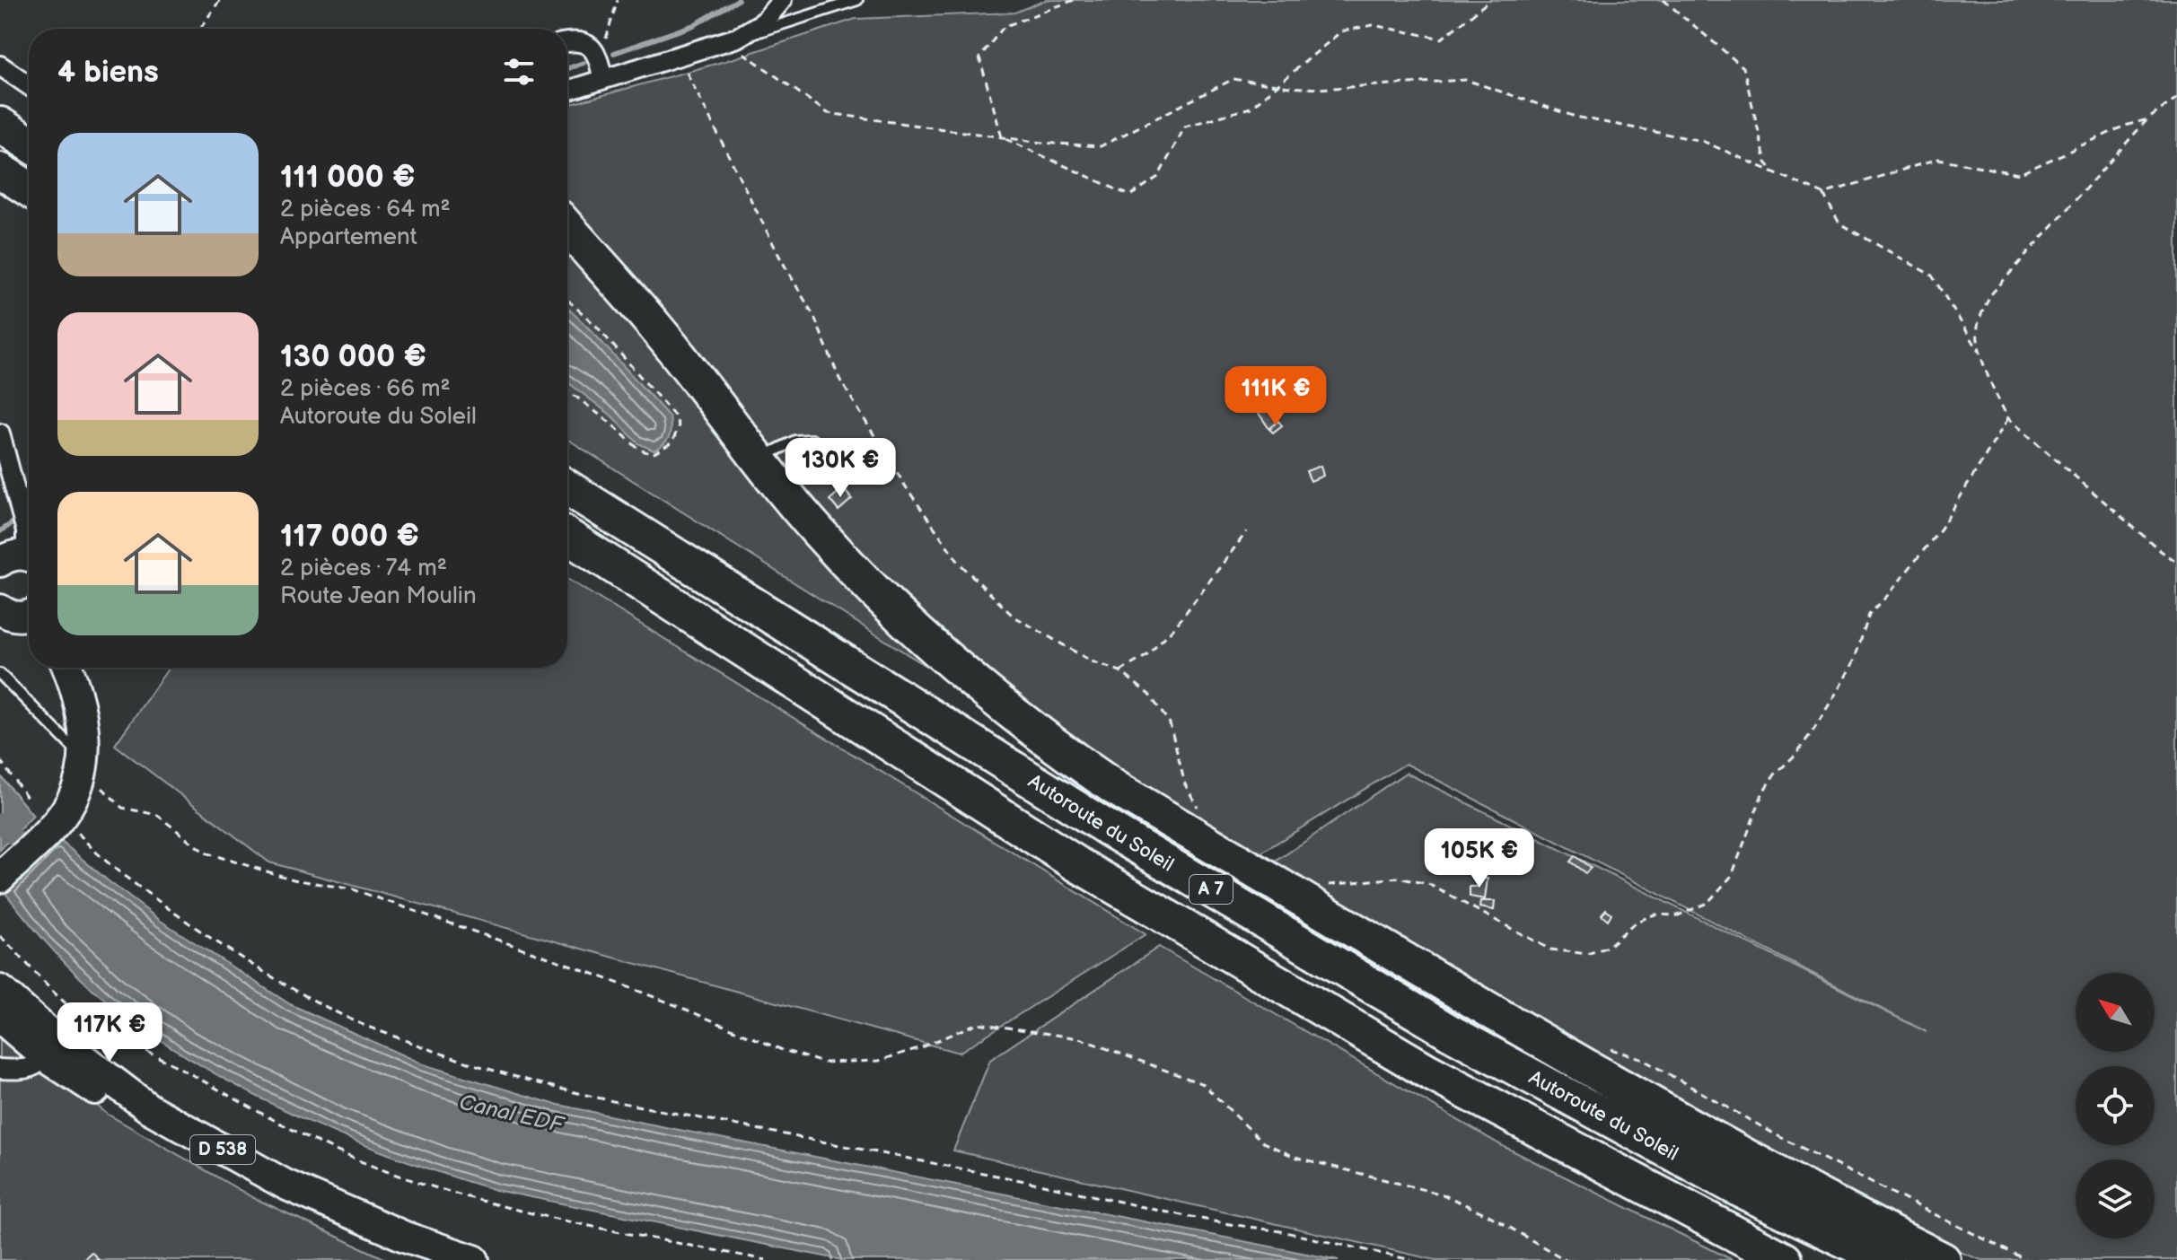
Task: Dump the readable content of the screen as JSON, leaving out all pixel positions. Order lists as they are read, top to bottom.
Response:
{
  "streets": {
    "highway": ["Autoroute du Soleil", "A 7"],
    "main road": ["D 538"]
  },
  "water": ["Canal EDF"],
  "north": "top left",
  "page": {
    "heading": "4 biens",
    "list": [
      {
        "name": "111 000 €",
        "note": "2 pièces · 64 m² · Appartement"
      },
      {
        "name": "130 000 €",
        "note": "2 pièces · 66 m² · Autoroute du Soleil"
      },
      {
        "name": "117 000 €",
        "note": "2 pièces · 74 m² · Route Jean Moulin"
      }
    ],
    "price": [
      "111K €",
      "130K €",
      "105K €",
      "117K €"
    ]
  }
}
